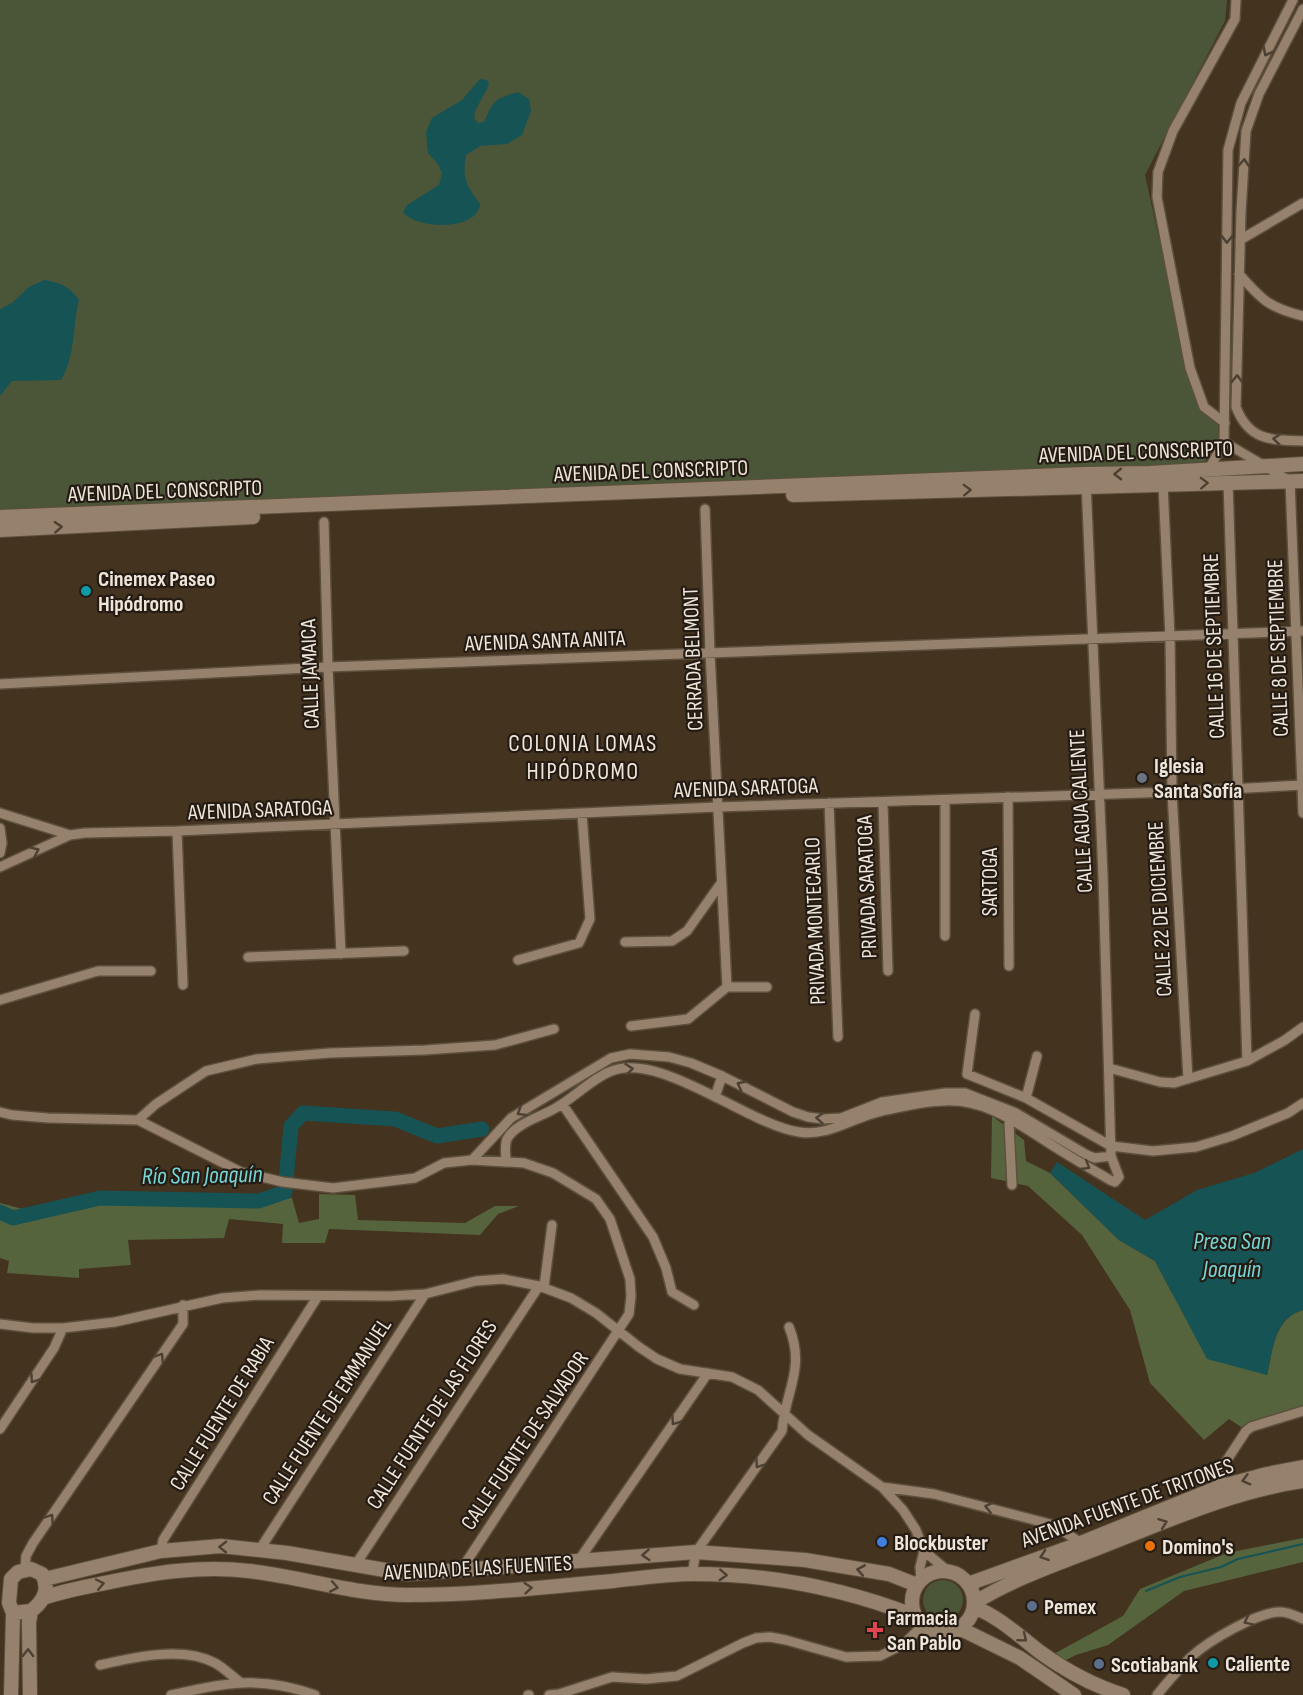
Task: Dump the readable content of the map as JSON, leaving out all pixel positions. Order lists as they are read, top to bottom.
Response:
{
  "streets": {
    "main road": ["AVENIDA DEL CONSCRIPTO", "AVENIDA FUENTE DE TRITONES", "AVENIDA DE LAS FUENTES"],
    "street": [
      "AVENIDA SANTA ANITA",
      "CALLE 16 DE SEPTIEMBRE",
      "CALLE 8 DE SEPTIEMBRE",
      "CERRADA BELMONT",
      "CALLE JAMAICA",
      "AVENIDA SARATOGA",
      "CALLE AGUA CALIENTE",
      "SARTOGA",
      "PRIVADA SARATOGA",
      "CALLE 22 DE DICIEMBRE",
      "PRIVADA MONTECARLO",
      "CALLE FUENTE DE EMMANUEL",
      "CALLE FUENTE DE RABIA",
      "CALLE FUENTE DE LAS FLORES",
      "CALLE FUENTE DE SALVADOR"
    ]
  },
  "crossings": [
    ["AVENIDA DEL CONSCRIPTO", "CALLE 16 DE SEPTIEMBRE"],
    ["AVENIDA DEL CONSCRIPTO", "CALLE 8 DE SEPTIEMBRE"],
    ["AVENIDA DEL CONSCRIPTO", "CALLE AGUA CALIENTE"],
    ["AVENIDA DEL CONSCRIPTO", "CALLE 22 DE DICIEMBRE"],
    ["AVENIDA SANTA ANITA", "CALLE 16 DE SEPTIEMBRE"],
    ["AVENIDA SANTA ANITA", "CALLE 8 DE SEPTIEMBRE"],
    ["AVENIDA SANTA ANITA", "CERRADA BELMONT"],
    ["AVENIDA SANTA ANITA", "CALLE JAMAICA"],
    ["AVENIDA SANTA ANITA", "CALLE AGUA CALIENTE"],
    ["AVENIDA SANTA ANITA", "CALLE 22 DE DICIEMBRE"],
    ["CALLE 16 DE SEPTIEMBRE", "AVENIDA SARATOGA"],
    ["CALLE 8 DE SEPTIEMBRE", "AVENIDA SARATOGA"],
    ["CERRADA BELMONT", "AVENIDA SARATOGA"],
    ["CALLE JAMAICA", "AVENIDA SARATOGA"],
    ["AVENIDA SARATOGA", "CALLE AGUA CALIENTE"],
    ["AVENIDA SARATOGA", "SARTOGA"],
    ["AVENIDA SARATOGA", "PRIVADA SARATOGA"],
    ["AVENIDA SARATOGA", "CALLE 22 DE DICIEMBRE"],
    ["AVENIDA SARATOGA", "PRIVADA MONTECARLO"],
    ["CALLE FUENTE DE EMMANUEL", "AVENIDA DE LAS FUENTES"],
    ["CALLE FUENTE DE RABIA", "AVENIDA DE LAS FUENTES"],
    ["CALLE FUENTE DE LAS FLORES", "AVENIDA DE LAS FUENTES"],
    ["CALLE FUENTE DE SALVADOR", "AVENIDA DE LAS FUENTES"],
    ["AVENIDA FUENTE DE TRITONES", "AVENIDA DE LAS FUENTES"]
  ],
  "districts": ["COLONIA LOMAS HIPÓDROMO"],
  "water": ["Río San Joaquín", "Presa San Joaquín"],
  "places": {
    "other": [
      "Cinemex Paseo Hipódromo",
      "Iglesia Santa Sofía",
      "Blockbuster",
      "Domino's",
      "Pemex",
      "Caliente",
      "Scotiabank"
    ],
    "health": ["Farmacia San Pablo"]
  }
}
